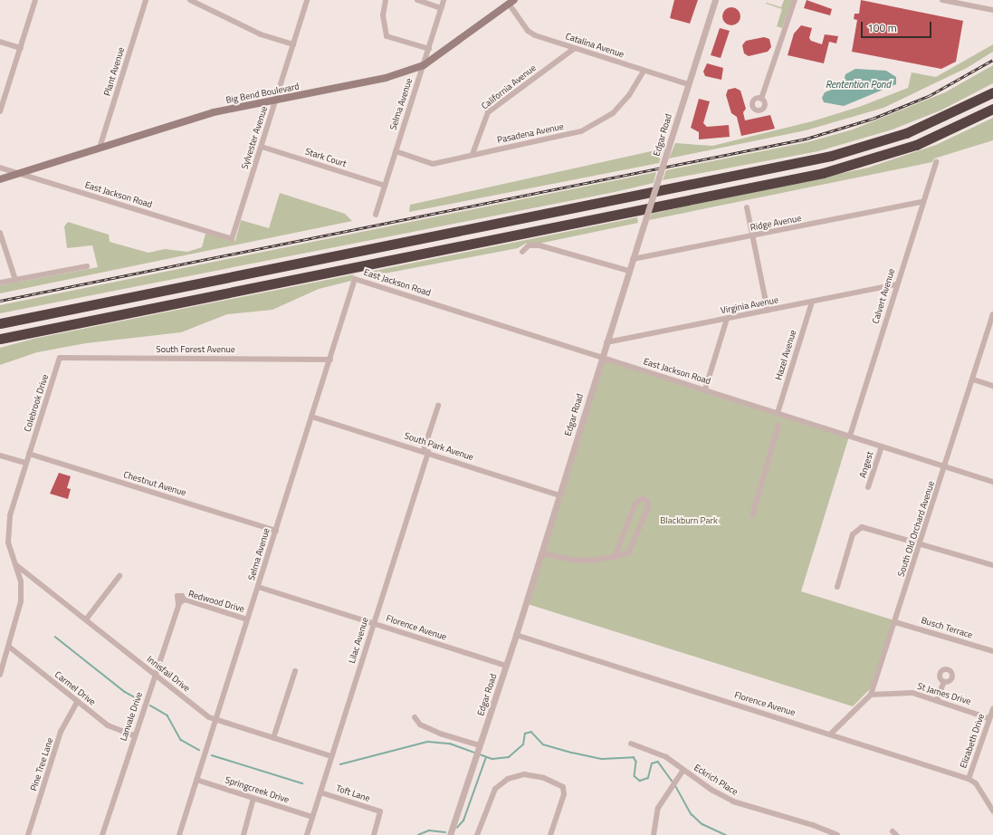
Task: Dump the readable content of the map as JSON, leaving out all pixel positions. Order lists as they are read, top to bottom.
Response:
{
  "streets": {
    "main road": ["Big Bend Boulevard"],
    "street": [
      "Catalina Avenue",
      "Plant Avenue",
      "California Avenue",
      "Selma Avenue",
      "Pasadena Avenue",
      "Edgar Road",
      "Sylvester Avenue",
      "Stark Court",
      "East Jackson Road",
      "Ridge Avenue",
      "Calvert Avenue",
      "Virginia Avenue",
      "South Forest Avenue",
      "Hazel Avenue",
      "Colebrook Drive",
      "South Park Avenue",
      "Angest",
      "Chestnut Avenue",
      "South Old Orchard Avenue",
      "Redwood Drive",
      "Florence Avenue",
      "Busch Terrace",
      "Lilac Avenue",
      "Innisfail Drive",
      "Carmel Drive",
      "St James Drive",
      "Lanvale Drive",
      "Elizabeth Drive",
      "Pine Tree Lane",
      "Eckrich Place",
      "Springcreek Drive",
      "Toft Lane"
    ]
  },
  "crossings": [
    ["Catalina Avenue", "California Avenue"],
    ["Catalina Avenue", "Big Bend Boulevard"],
    ["Catalina Avenue", "Pasadena Avenue"],
    ["Catalina Avenue", "Edgar Road"],
    ["Plant Avenue", "Big Bend Boulevard"],
    ["California Avenue", "Pasadena Avenue"],
    ["Big Bend Boulevard", "Selma Avenue"],
    ["Big Bend Boulevard", "Sylvester Avenue"],
    ["Big Bend Boulevard", "East Jackson Road"],
    ["Selma Avenue", "Pasadena Avenue"],
    ["Selma Avenue", "Stark Court"],
    ["Selma Avenue", "East Jackson Road"],
    ["Selma Avenue", "South Forest Avenue"],
    ["Selma Avenue", "South Park Avenue"],
    ["Selma Avenue", "Chestnut Avenue"],
    ["Selma Avenue", "Redwood Drive"],
    ["Selma Avenue", "Florence Avenue"],
    ["Selma Avenue", "Innisfail Drive"],
    ["Selma Avenue", "Springcreek Drive"],
    ["Edgar Road", "East Jackson Road"],
    ["Edgar Road", "Ridge Avenue"],
    ["Edgar Road", "Virginia Avenue"],
    ["Edgar Road", "South Park Avenue"],
    ["Edgar Road", "Florence Avenue"],
    ["Sylvester Avenue", "Stark Court"],
    ["Sylvester Avenue", "East Jackson Road"],
    ["East Jackson Road", "Calvert Avenue"],
    ["East Jackson Road", "Hazel Avenue"],
    ["East Jackson Road", "Angest"],
    ["East Jackson Road", "South Old Orchard Avenue"],
    ["Ridge Avenue", "Calvert Avenue"],
    ["Calvert Avenue", "Virginia Avenue"],
    ["Virginia Avenue", "Hazel Avenue"],
    ["South Forest Avenue", "Colebrook Drive"],
    ["Colebrook Drive", "Chestnut Avenue"],
    ["South Park Avenue", "Lilac Avenue"],
    ["South Old Orchard Avenue", "Florence Avenue"],
    ["South Old Orchard Avenue", "Busch Terrace"],
    ["South Old Orchard Avenue", "St James Drive"],
    ["Redwood Drive", "Lanvale Drive"],
    ["Florence Avenue", "Lilac Avenue"],
    ["Florence Avenue", "Elizabeth Drive"],
    ["Lilac Avenue", "Innisfail Drive"],
    ["Lilac Avenue", "Springcreek Drive"],
    ["Lilac Avenue", "Toft Lane"],
    ["Innisfail Drive", "Lanvale Drive"],
    ["Carmel Drive", "Lanvale Drive"],
    ["Carmel Drive", "Pine Tree Lane"],
    ["St James Drive", "Elizabeth Drive"]
  ],
  "water": ["Rentention Pond"],
  "parks": ["Blackburn Park"],
  "scale_bar": "100 m"
}
